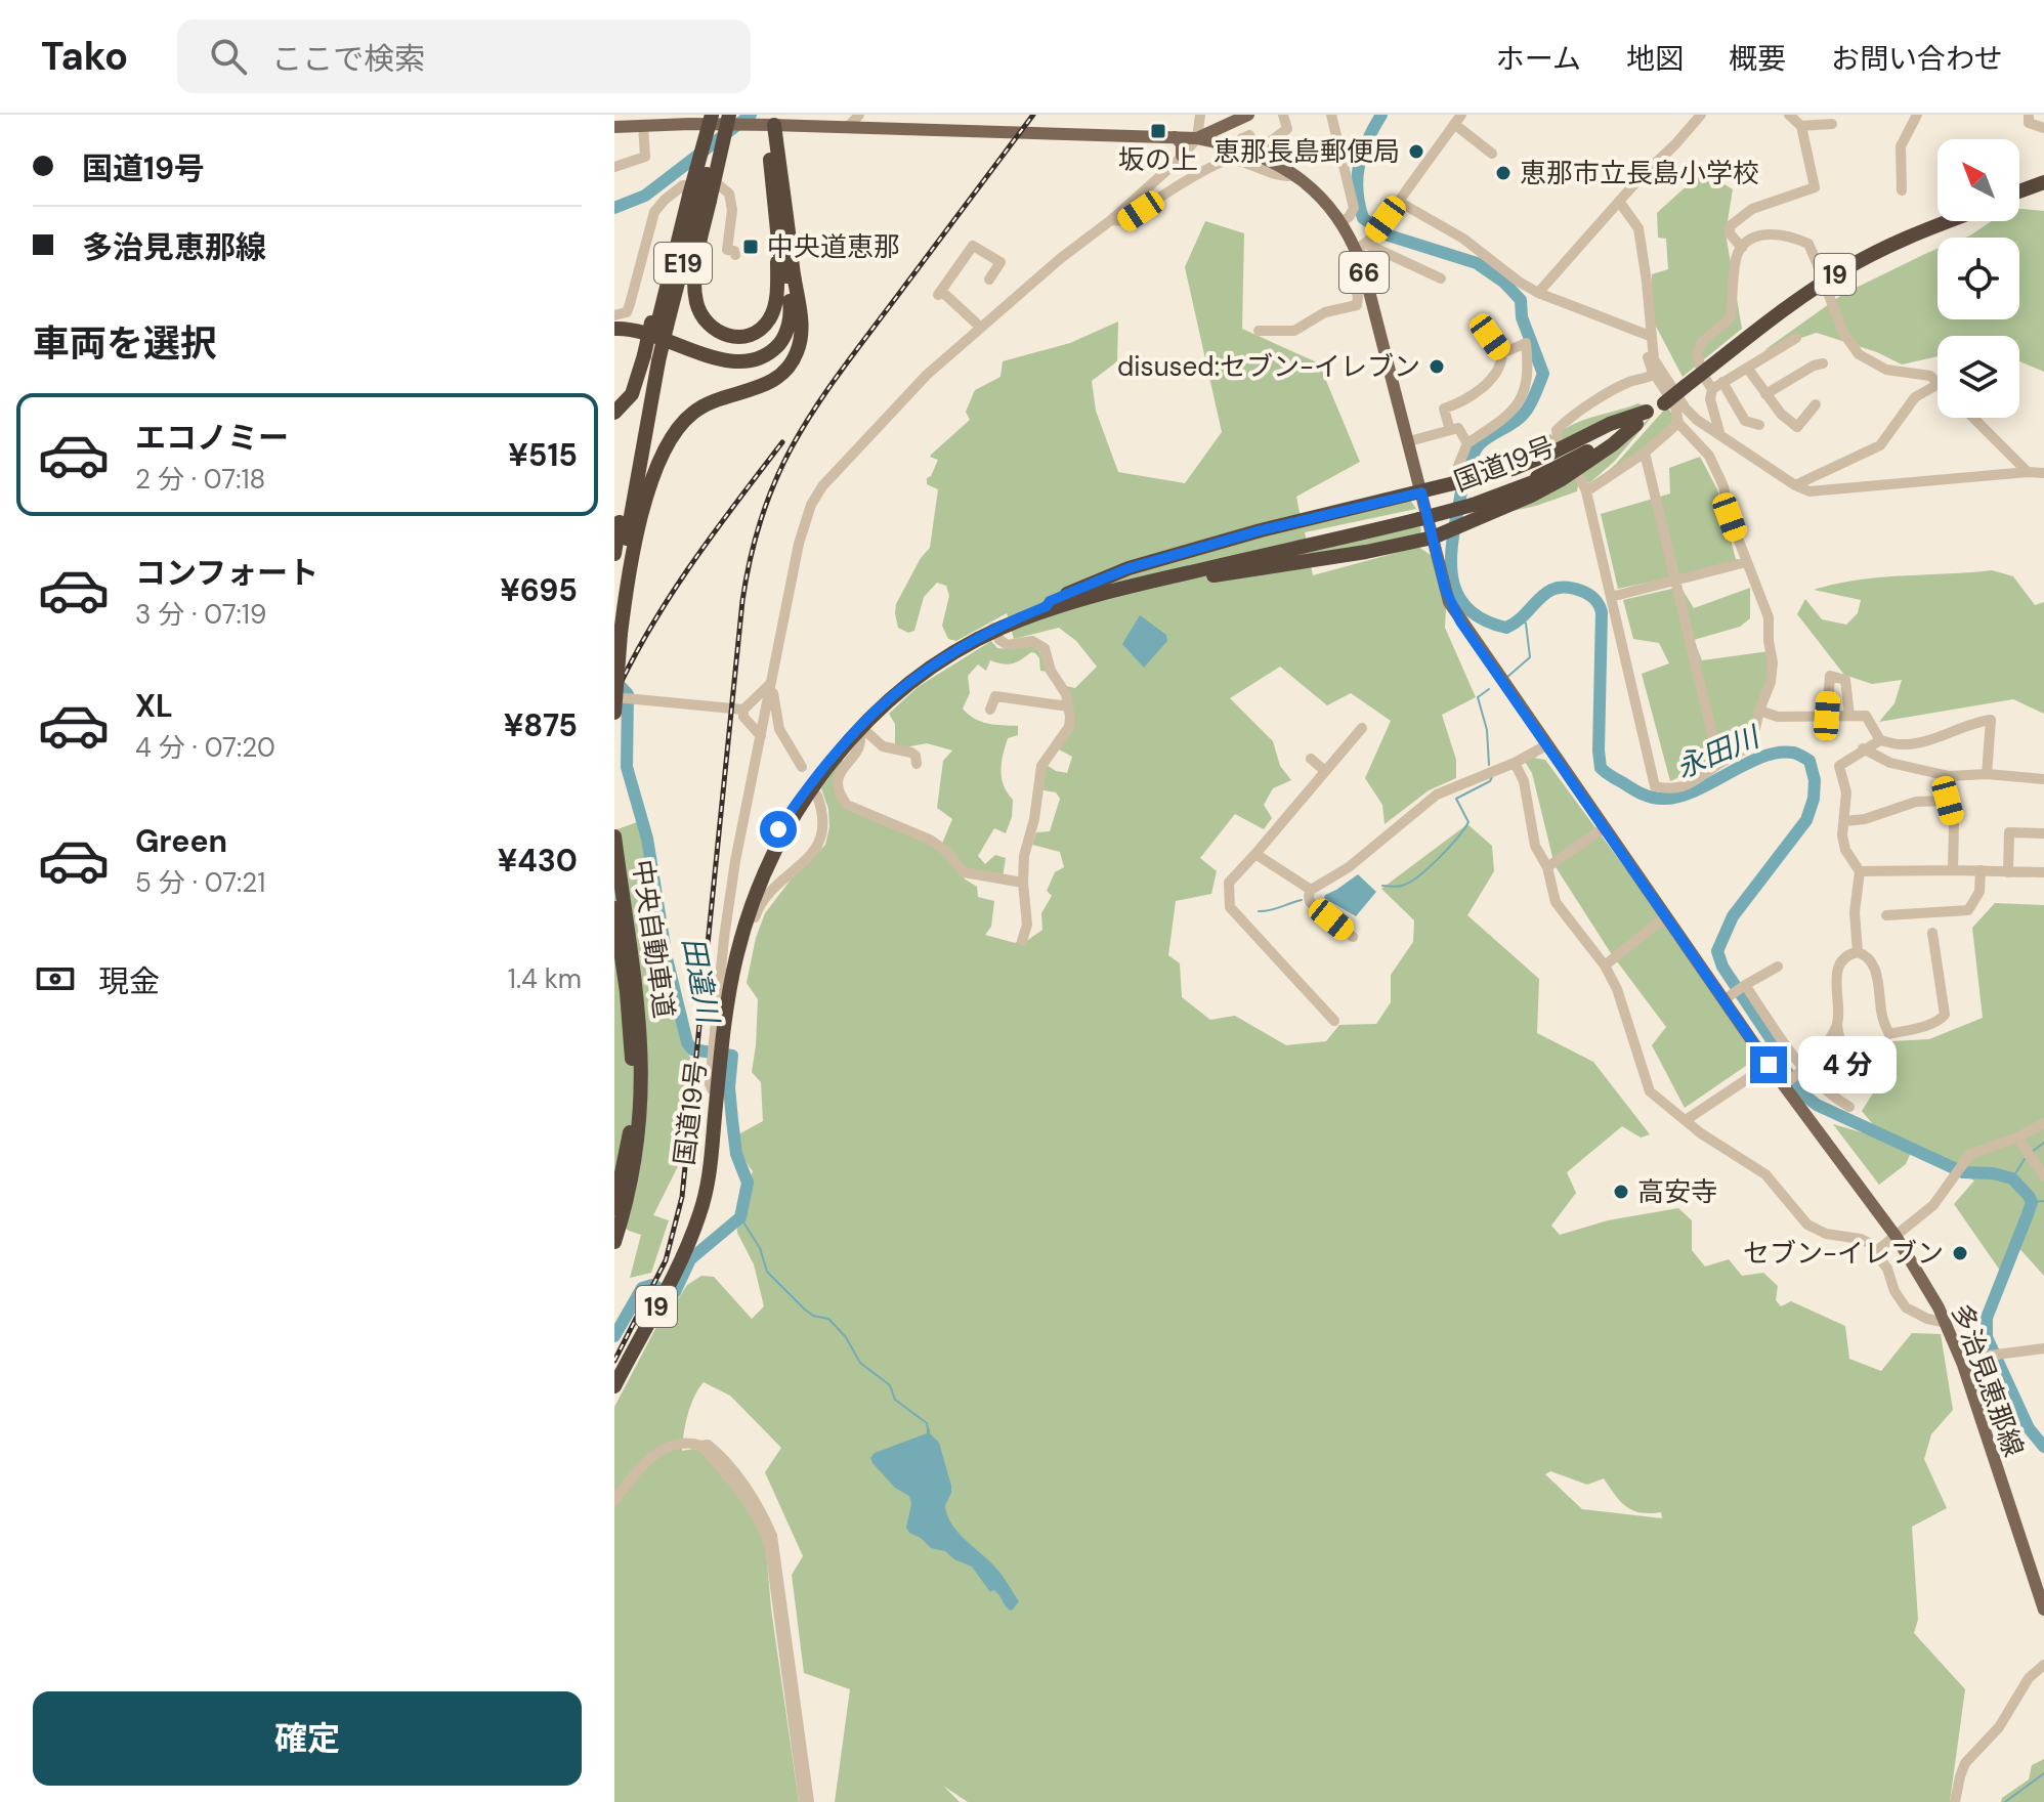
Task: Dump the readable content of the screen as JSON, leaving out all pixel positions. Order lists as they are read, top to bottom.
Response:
{
  "streets": {
    "highway": [
      "E19",
      "19",
      "国道19号",
      "中央自動車道"
    ],
    "main road": ["66", "多治見恵那線"]
  },
  "water": ["永田川", "田違川"],
  "places": {
    "transit": ["坂の上", "中央道恵那"],
    "other": [
      "恵那長島郵便局",
      "恵那市立長島小学校",
      "disused:セブン-イレブン",
      "高安寺",
      "セブン-イレブン"
    ]
  },
  "north": "top left",
  "page": {
    "header": "Tako",
    "search": "ここで検索",
    "nav": [
      "ホーム",
      "地図",
      "概要",
      "お問い合わせ"
    ],
    "banner": ["国道19号", "多治見恵那線"],
    "heading": "車両を選択",
    "list": [
      {
        "name": "エコノミー",
        "note": "2 分 · 07:18",
        "value": "¥515"
      },
      {
        "name": "コンフォート",
        "note": "3 分 · 07:19",
        "value": "¥695"
      },
      {
        "name": "XL",
        "note": "4 分 · 07:20",
        "value": "¥875"
      },
      {
        "name": "Green",
        "note": "5 分 · 07:21",
        "value": "¥430"
      }
    ],
    "pay": ["現金", "1.4 km"],
    "bubble": "4 分",
    "buttons": "確定"
  }
}
